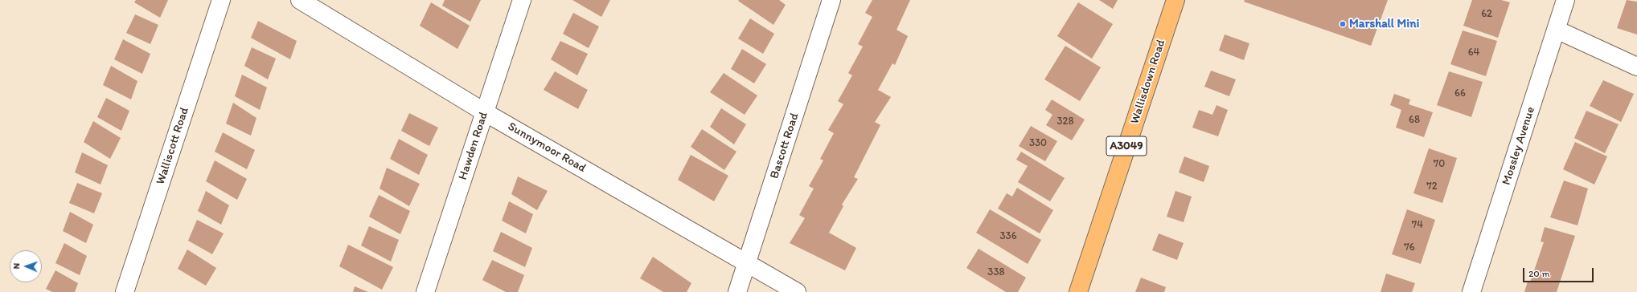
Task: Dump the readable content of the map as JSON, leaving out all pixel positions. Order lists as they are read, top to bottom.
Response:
{
  "streets": {
    "main road": ["Wallisdown Road", "A3049"],
    "street": [
      "Walliscott Road",
      "Hawden Road",
      "Bascott Road",
      "Mossley Avenue",
      "Sunnymoor Road"
    ]
  },
  "crossings": [
    ["Hawden Road", "Sunnymoor Road"],
    ["Bascott Road", "Sunnymoor Road"]
  ],
  "places": ["Marshall Mini"],
  "house_numbers": [
    "62",
    "64",
    "66",
    "68",
    "328",
    "330",
    "70",
    "72",
    "74",
    "336",
    "76",
    "338"
  ],
  "scale_bar": "20 m",
  "north": "left"
}
